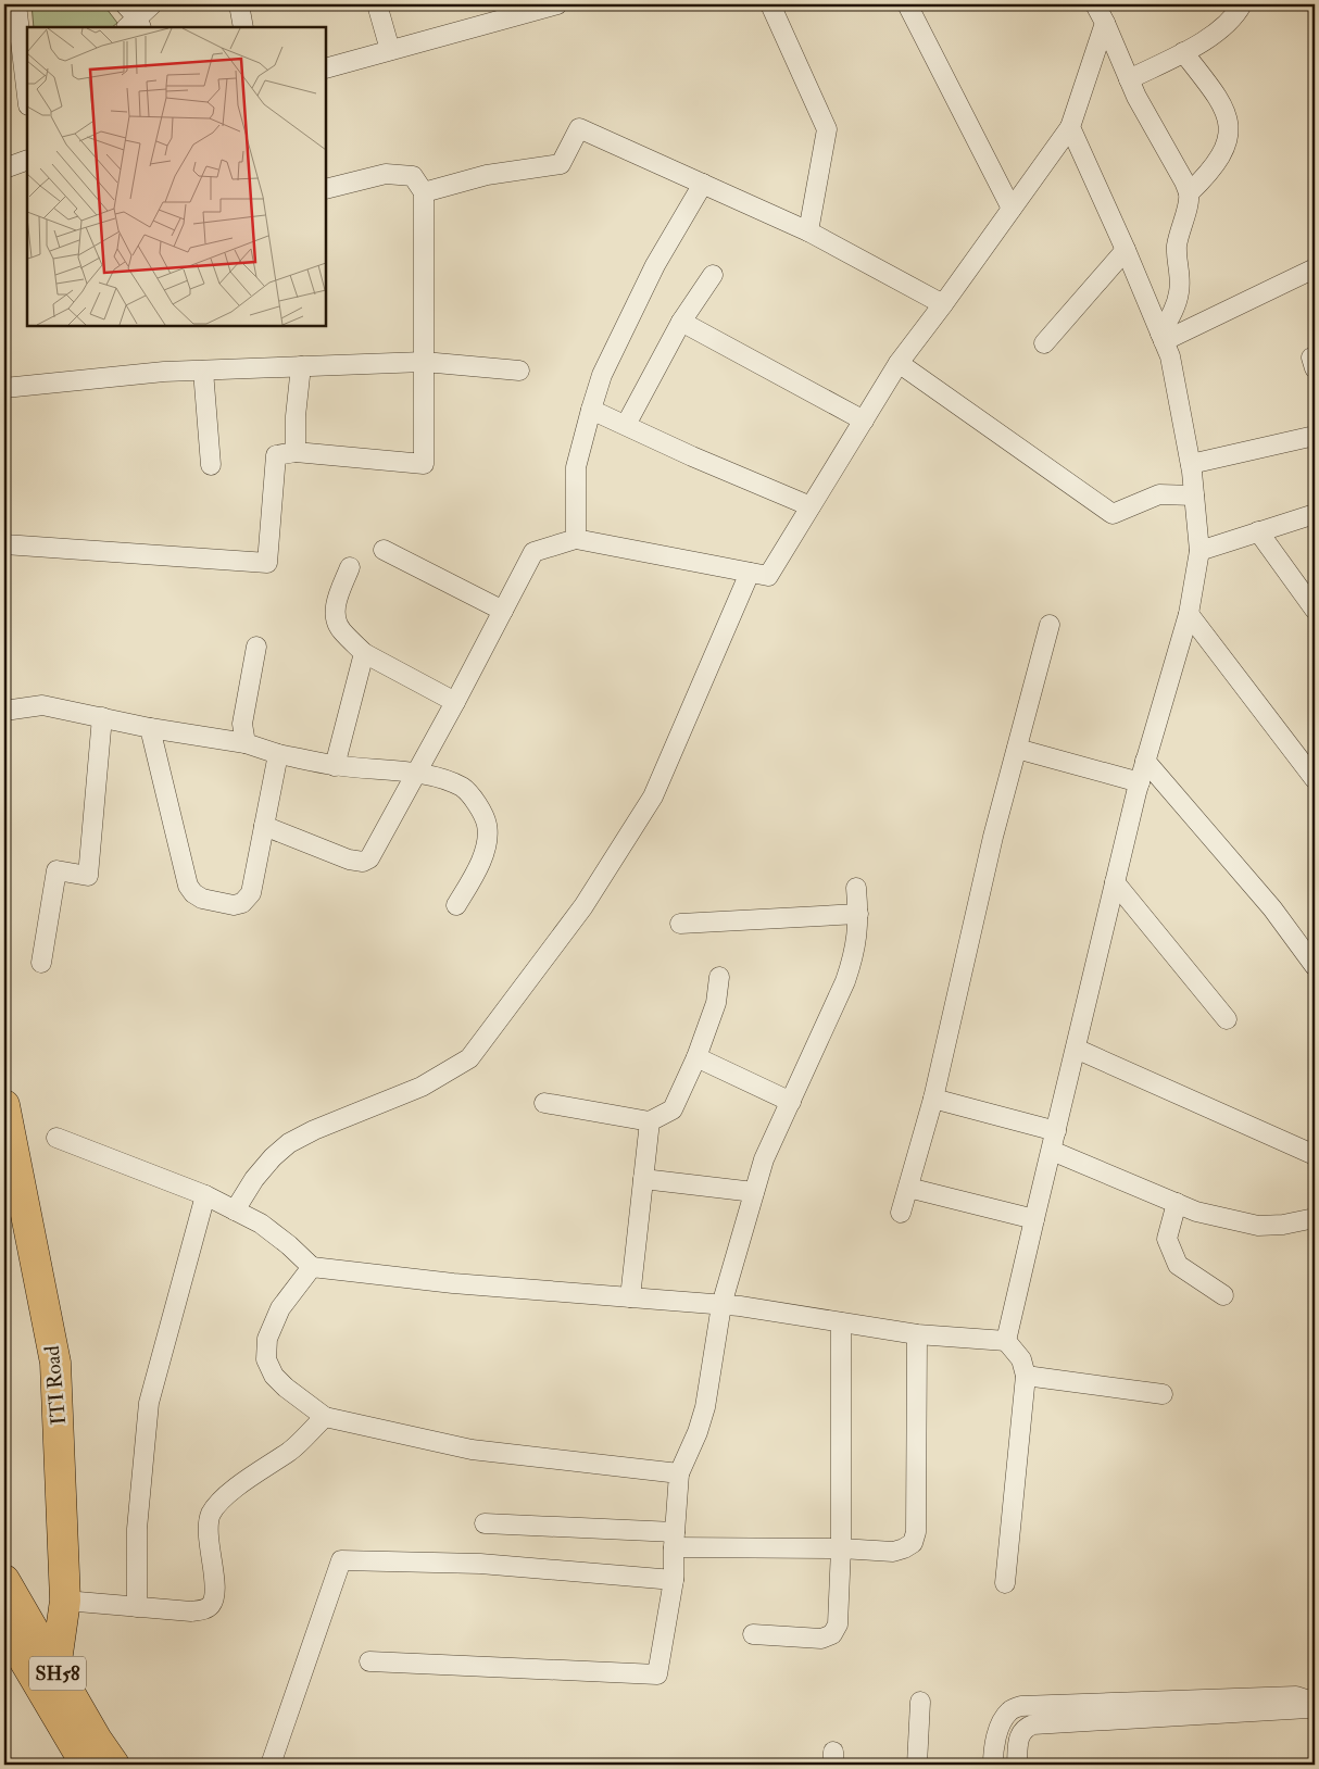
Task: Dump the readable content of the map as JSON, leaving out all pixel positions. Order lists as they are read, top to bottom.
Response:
{
  "streets": {
    "main road": ["ITI Road", "SH58"]
  },
  "crossings": [
    ["ITI Road", "SH58"]
  ]
}
